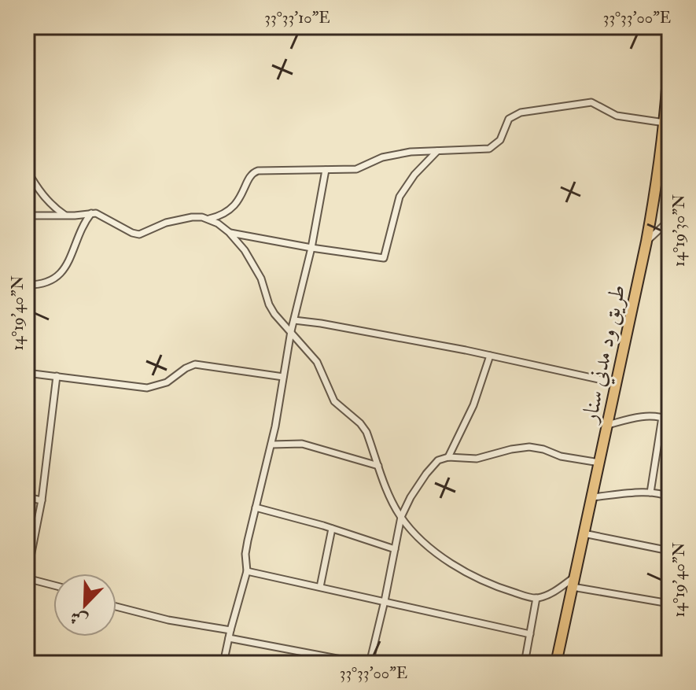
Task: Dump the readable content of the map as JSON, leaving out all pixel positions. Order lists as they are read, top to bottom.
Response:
{
  "streets": {
    "highway": ["طريق ود مدني سنار"]
  },
  "north": "bottom left",
  "coordinates": [
    "33°33'10\"E",
    "33°33'00\"E",
    "14°19'30\"N",
    "14°19'40\"N"
  ]
}
